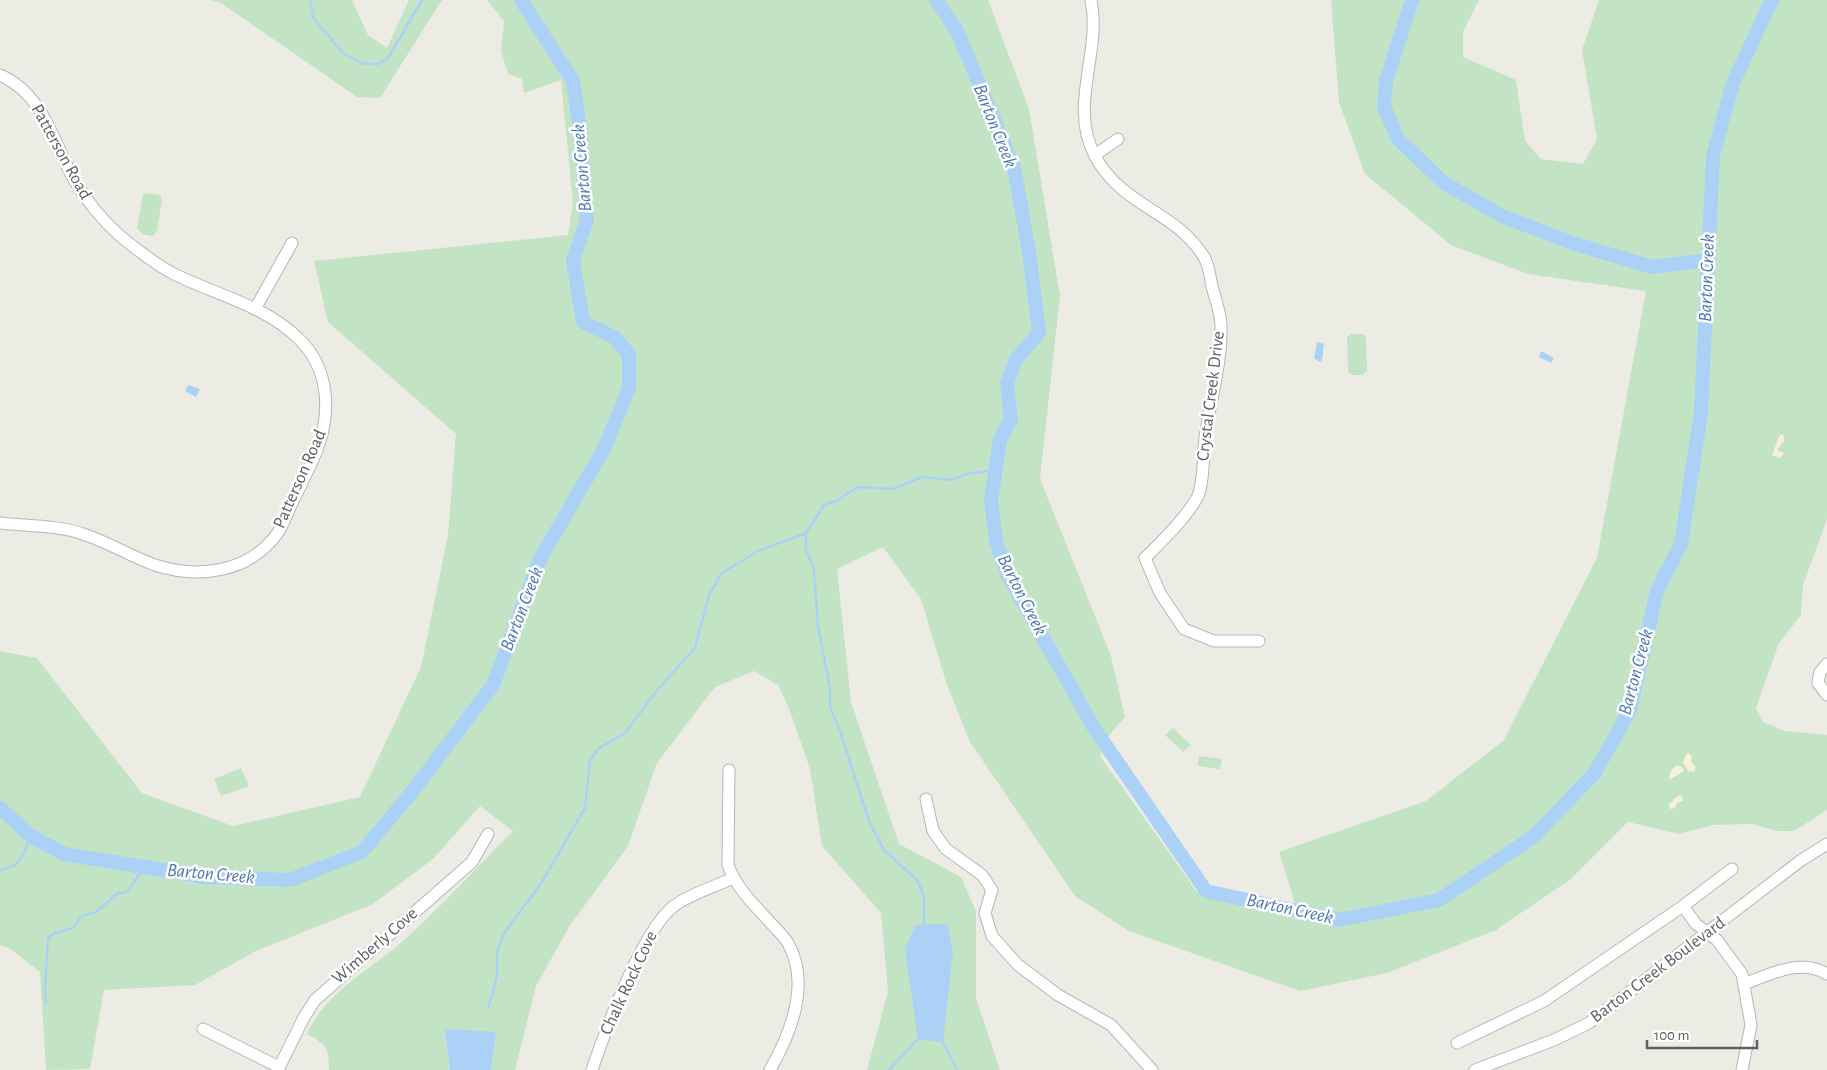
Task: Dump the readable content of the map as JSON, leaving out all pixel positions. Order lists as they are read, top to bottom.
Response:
{
  "streets": {
    "street": [
      "Patterson Road",
      "Crystal Creek Drive",
      "Wimberly Cove",
      "Barton Creek Boulevard",
      "Chalk Rock Cove"
    ]
  },
  "water": ["Barton Creek"],
  "scale_bar": "100 m"
}
